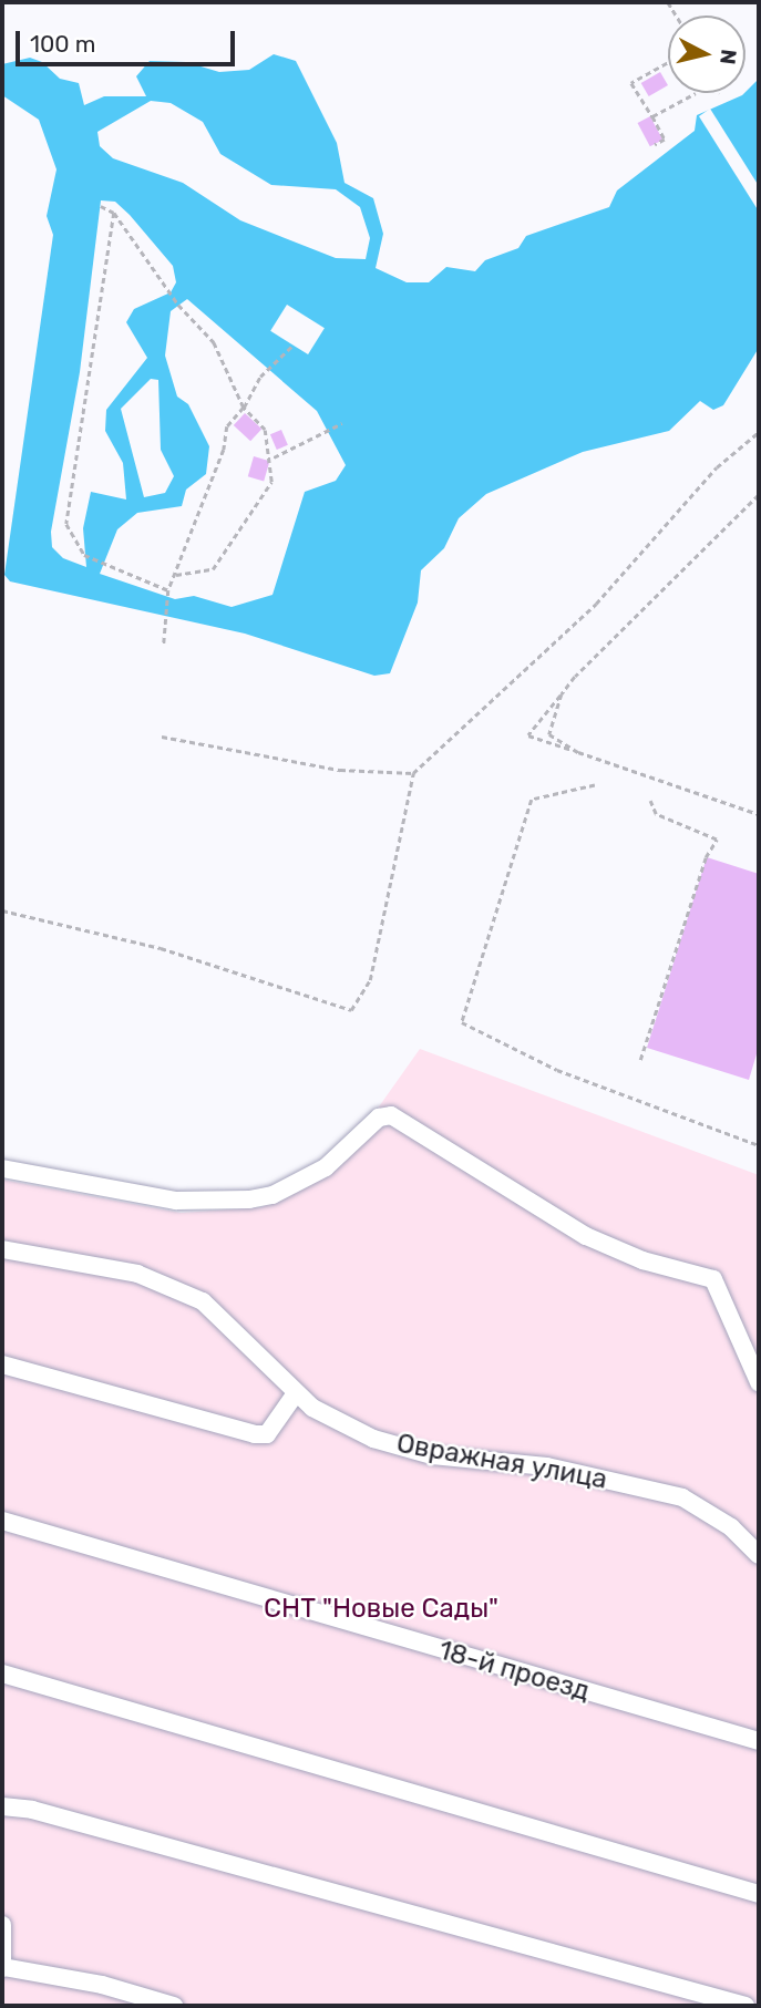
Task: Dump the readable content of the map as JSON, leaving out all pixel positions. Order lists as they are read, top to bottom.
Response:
{
  "streets": {
    "street": ["Овражная улица", "18-й проезд"]
  },
  "parks": ["СНТ \"Новые Сады\""],
  "scale_bar": "100 m",
  "north": "right"
}
